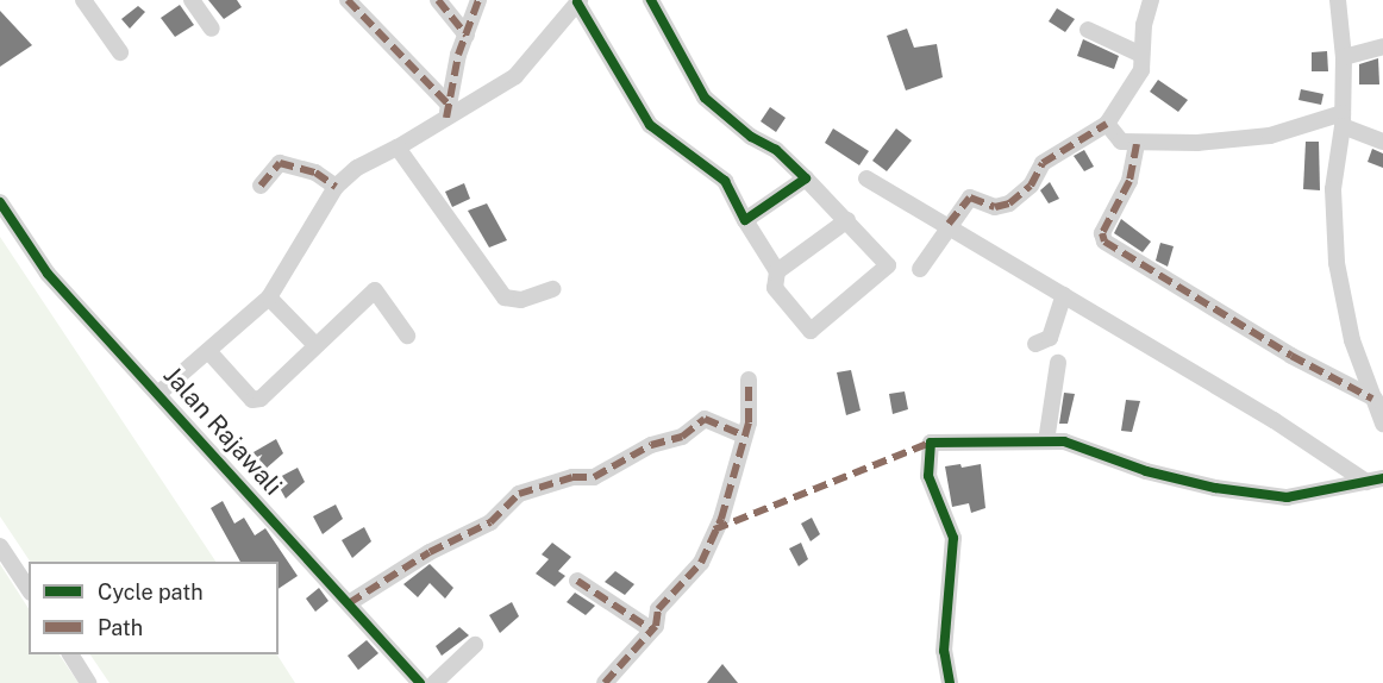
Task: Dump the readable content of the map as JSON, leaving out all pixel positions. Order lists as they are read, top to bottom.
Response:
{
  "streets": {
    "street": ["Jalan Rajawali"]
  },
  "legend": ["Cycle path", "Path"]
}
